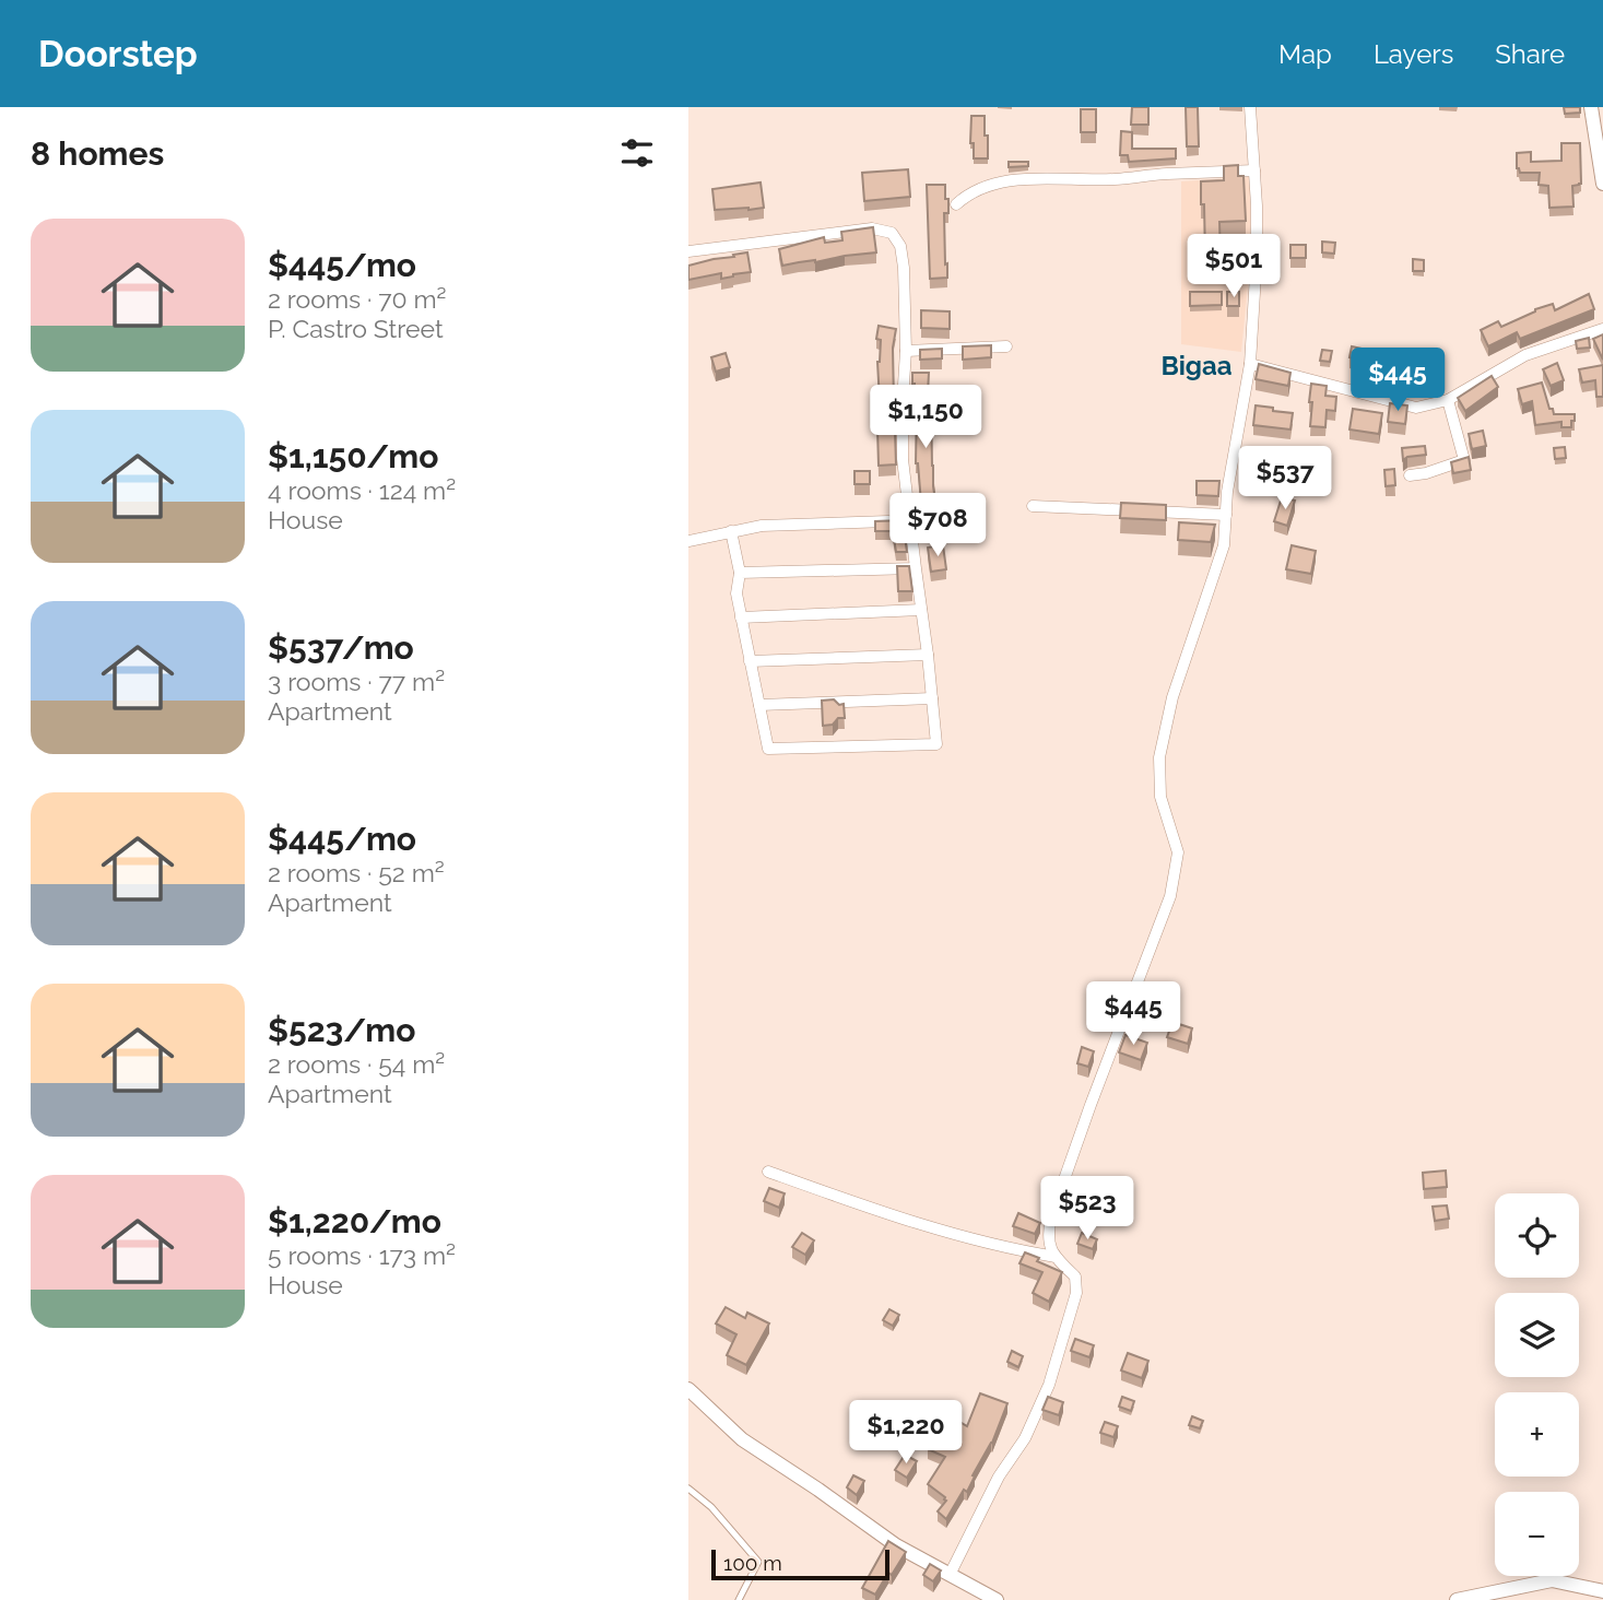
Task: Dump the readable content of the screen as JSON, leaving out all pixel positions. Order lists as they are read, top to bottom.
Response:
{
  "districts": ["Bigaa"],
  "scale_bar": "100 m",
  "page": {
    "header": "Doorstep",
    "nav": ["Map", "Layers", "Share"],
    "heading": "8 homes",
    "list": [
      {
        "name": "$445/mo",
        "note": "2 rooms · 70 m² · P. Castro Street"
      },
      {
        "name": "$1,150/mo",
        "note": "4 rooms · 124 m² · House"
      },
      {
        "name": "$537/mo",
        "note": "3 rooms · 77 m² · Apartment"
      },
      {
        "name": "$445/mo",
        "note": "2 rooms · 52 m² · Apartment"
      },
      {
        "name": "$523/mo",
        "note": "2 rooms · 54 m² · Apartment"
      },
      {
        "name": "$1,220/mo",
        "note": "5 rooms · 173 m² · House"
      }
    ],
    "price": [
      "$501",
      "$445",
      "$1,150",
      "$537",
      "$708",
      "$445",
      "$523",
      "$1,220"
    ],
    "map_buttons": ["+", "−"],
    "scale": "100 m"
  }
}
